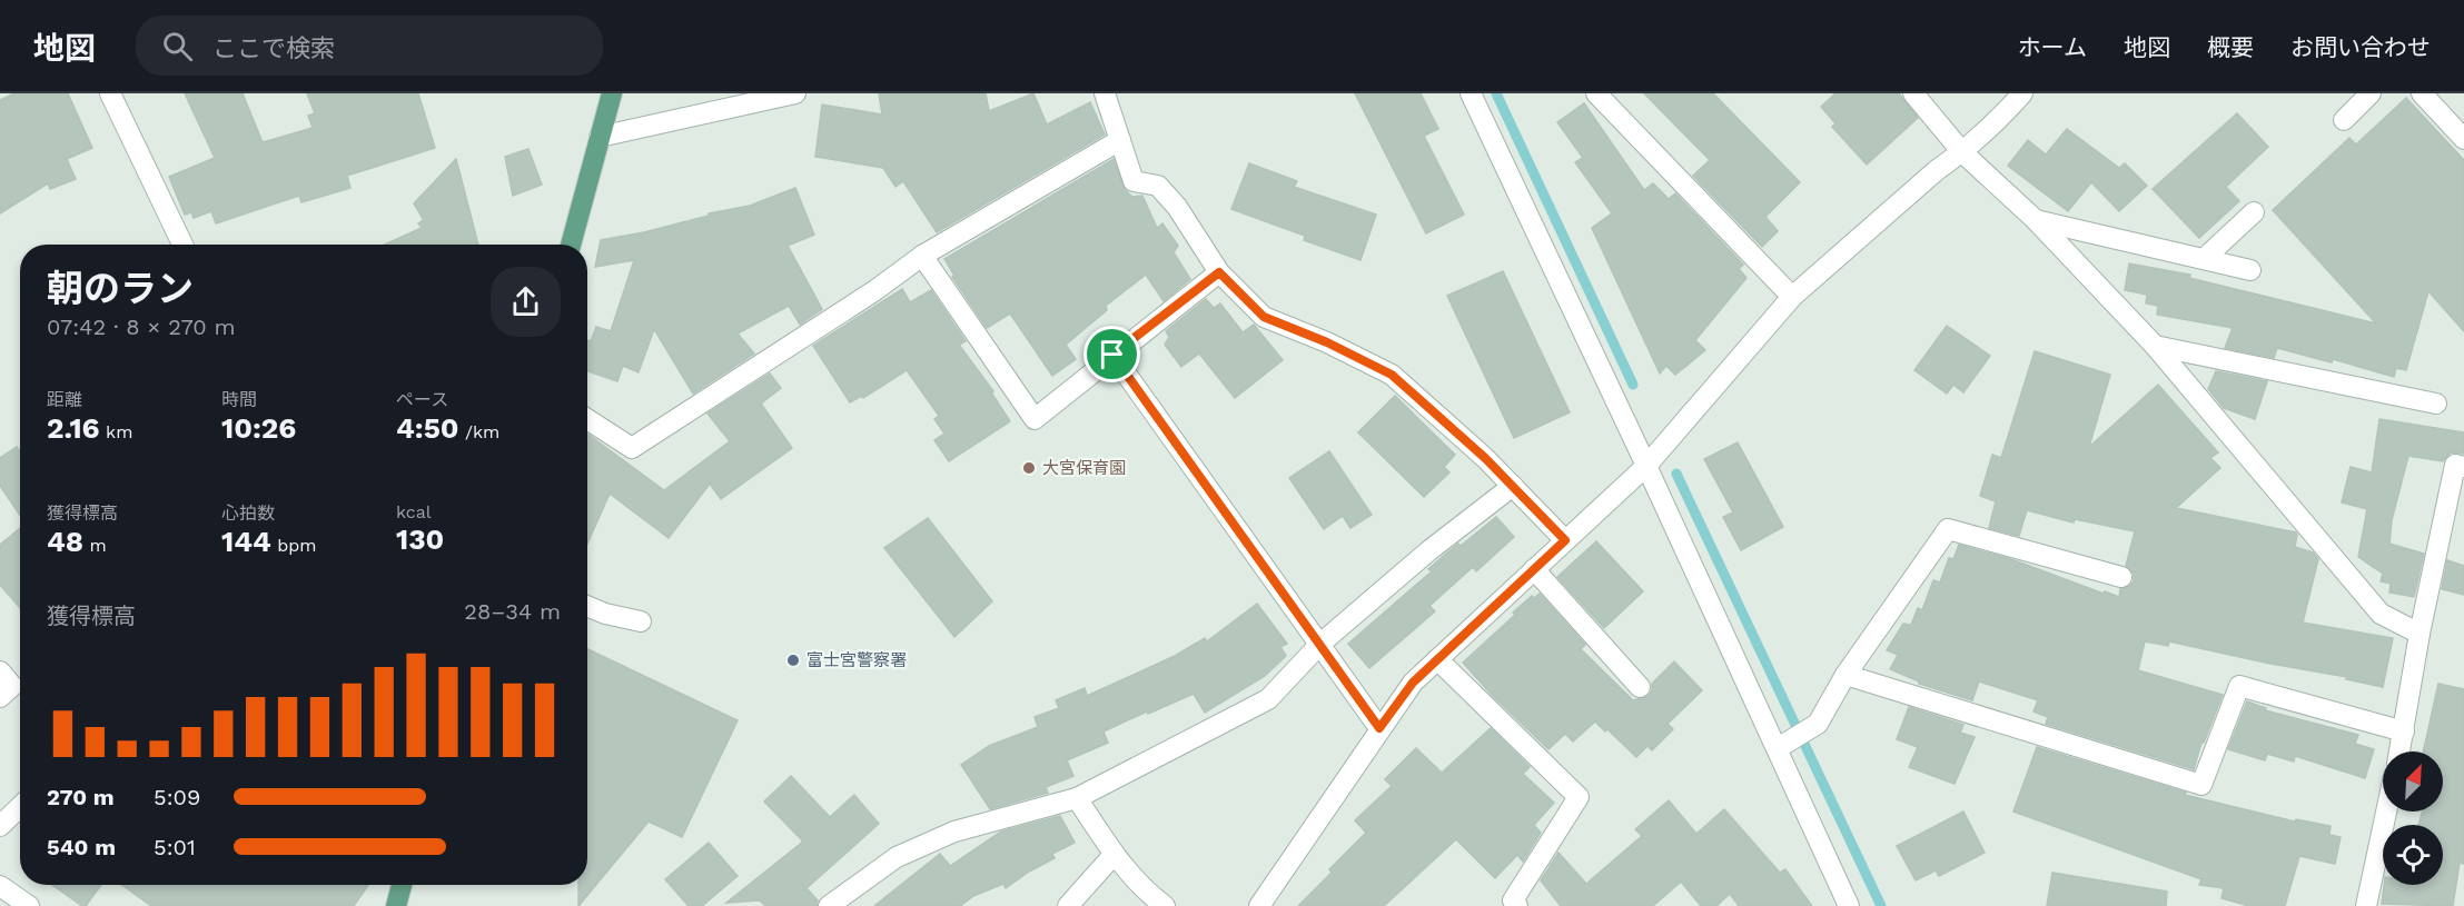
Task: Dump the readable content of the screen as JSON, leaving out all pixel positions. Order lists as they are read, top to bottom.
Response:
{
  "places": ["大宮保育園", "富士宮警察署"],
  "north": "top right",
  "page": {
    "header": "地図",
    "search": "ここで検索",
    "nav": [
      "ホーム",
      "地図",
      "概要",
      "お問い合わせ"
    ],
    "heading": ["朝のラン", "07:42 · 8 × 270 m"],
    "stats": [
      ["距離", "2.16 km"],
      ["時間", "10:26"],
      ["ペース", "4:50 /km"],
      ["獲得標高", "48 m"],
      ["心拍数", "144 bpm"],
      ["kcal", "130"]
    ],
    "chart": ["獲得標高", "28–34 m"],
    "list": [
      {
        "name": "270 m",
        "note": "5:09"
      },
      {
        "name": "540 m",
        "note": "5:01"
      }
    ]
  }
}
